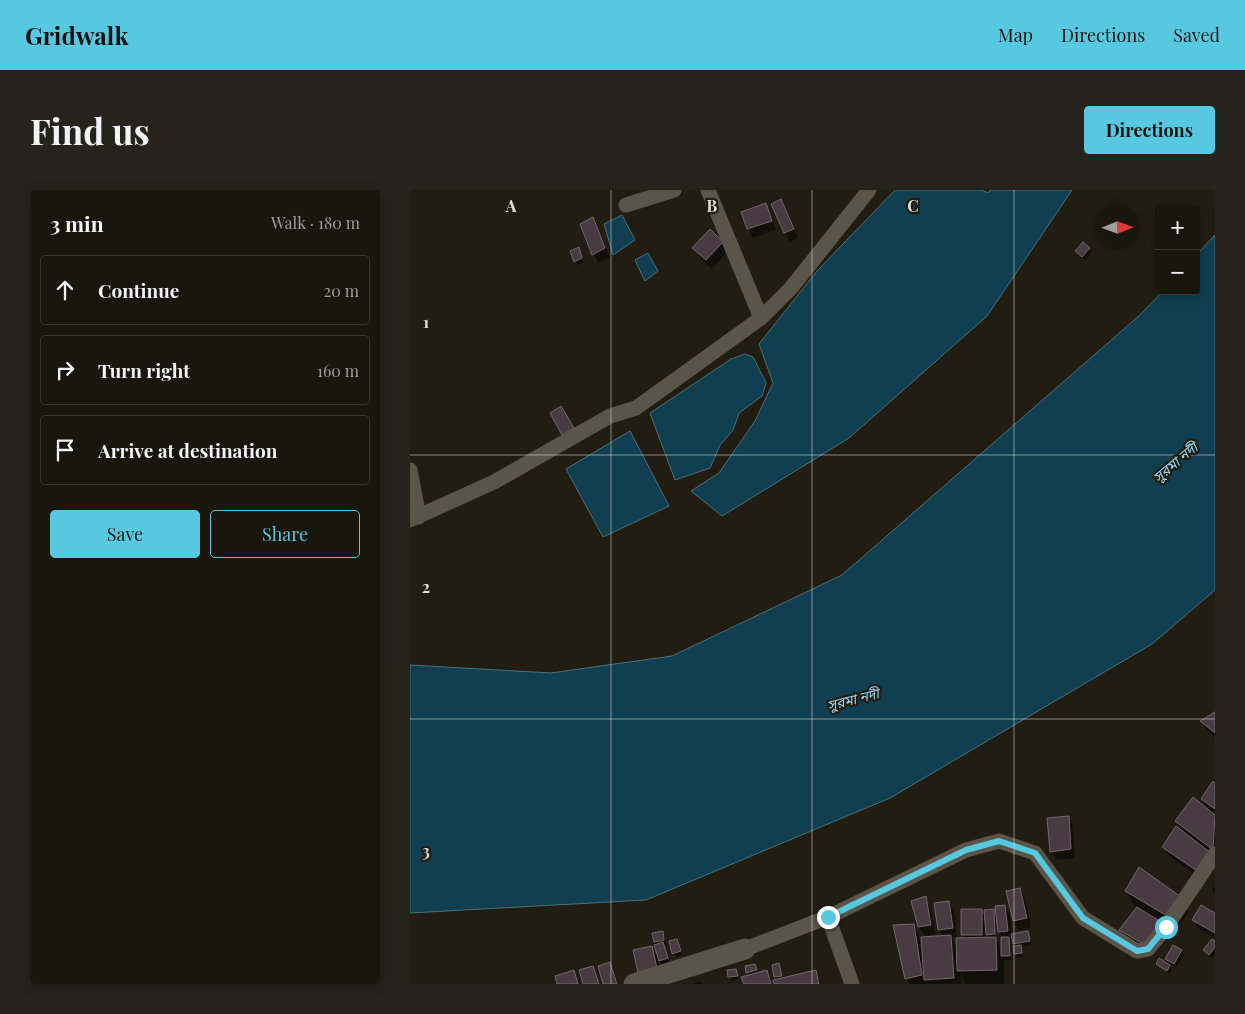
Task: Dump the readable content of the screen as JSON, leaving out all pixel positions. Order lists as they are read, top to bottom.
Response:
{
  "water": ["সুরমা নদী"],
  "north": "right",
  "page": {
    "header": "Gridwalk",
    "nav": ["Map", "Directions", "Saved"],
    "buttons": [
      "Directions",
      ["Save", "Share"]
    ],
    "title": "Find us",
    "heading": ["3 min", "Walk · 180 m"],
    "map_buttons": ["+", "−"],
    "list": [
      ["Continue", "20 m"],
      ["Turn right", "160 m"],
      "Arrive at destination"
    ]
  },
  "grid": {
    "columns": ["A", "B", "C"],
    "rows": ["1", "2", "3"]
  }
}
